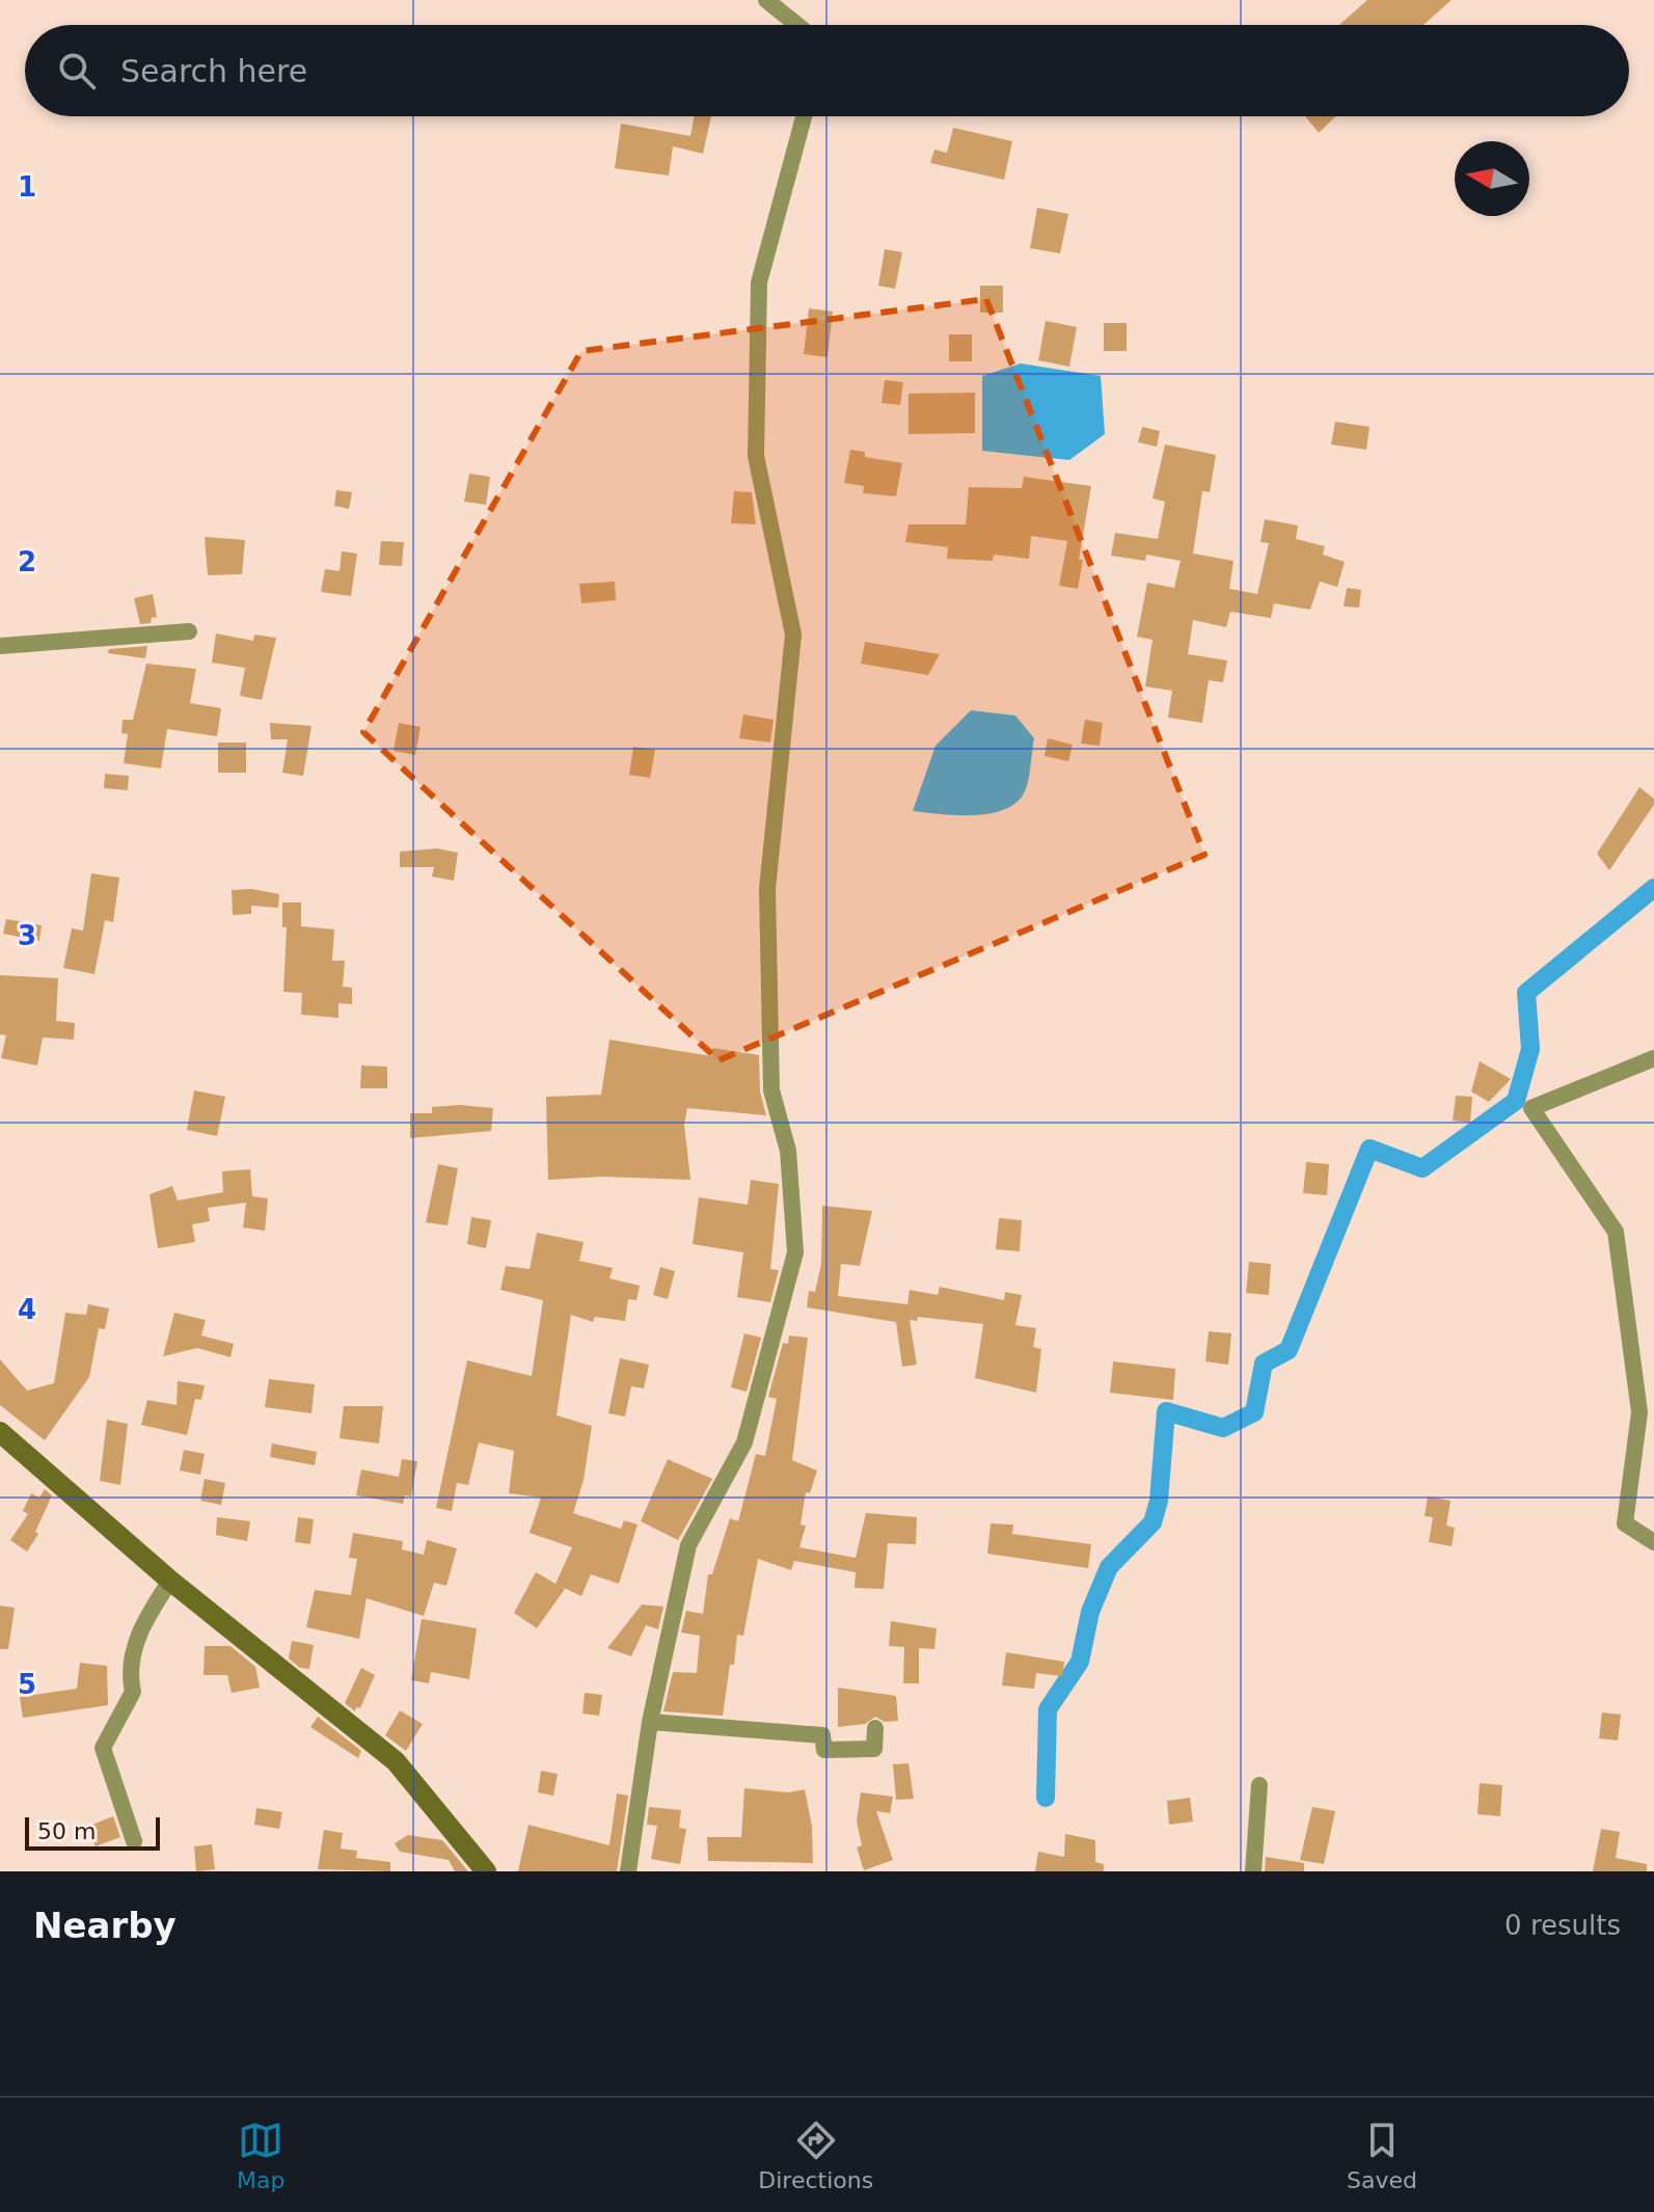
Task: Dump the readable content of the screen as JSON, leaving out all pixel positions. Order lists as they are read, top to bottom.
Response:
{
  "scale_bar": "50 m",
  "north": "left",
  "page": {
    "search": "Search here",
    "scale": "50 m",
    "heading": ["Nearby", "0 results"],
    "nav": ["Map", "Directions", "Saved"]
  },
  "grid": {
    "rows": [
      "1",
      "2",
      "3",
      "4",
      "5"
    ]
  }
}
